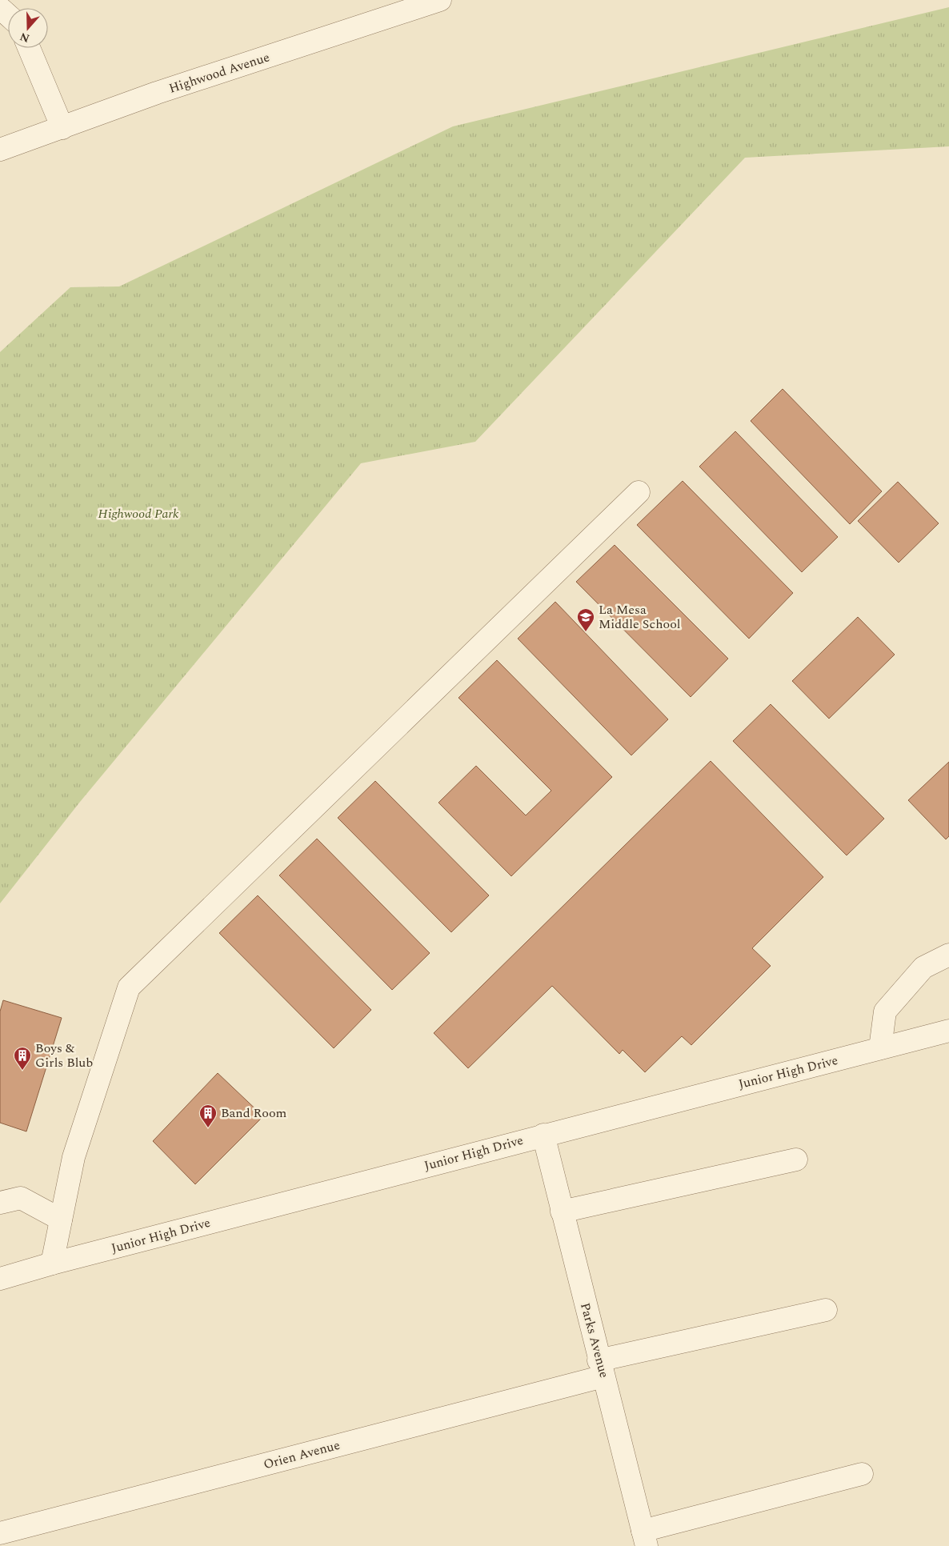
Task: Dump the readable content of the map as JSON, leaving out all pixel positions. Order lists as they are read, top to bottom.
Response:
{
  "streets": {
    "street": [
      "Highwood Avenue",
      "Junior High Drive",
      "Parks Avenue",
      "Orien Avenue"
    ]
  },
  "crossings": [
    ["Junior High Drive", "Parks Avenue"],
    ["Parks Avenue", "Orien Avenue"]
  ],
  "parks": ["Highwood Park"],
  "places": {
    "school or university": ["La Mesa Middle School"],
    "building": ["Boys & Girls Blub", "Band Room"]
  },
  "north": "bottom"
}
